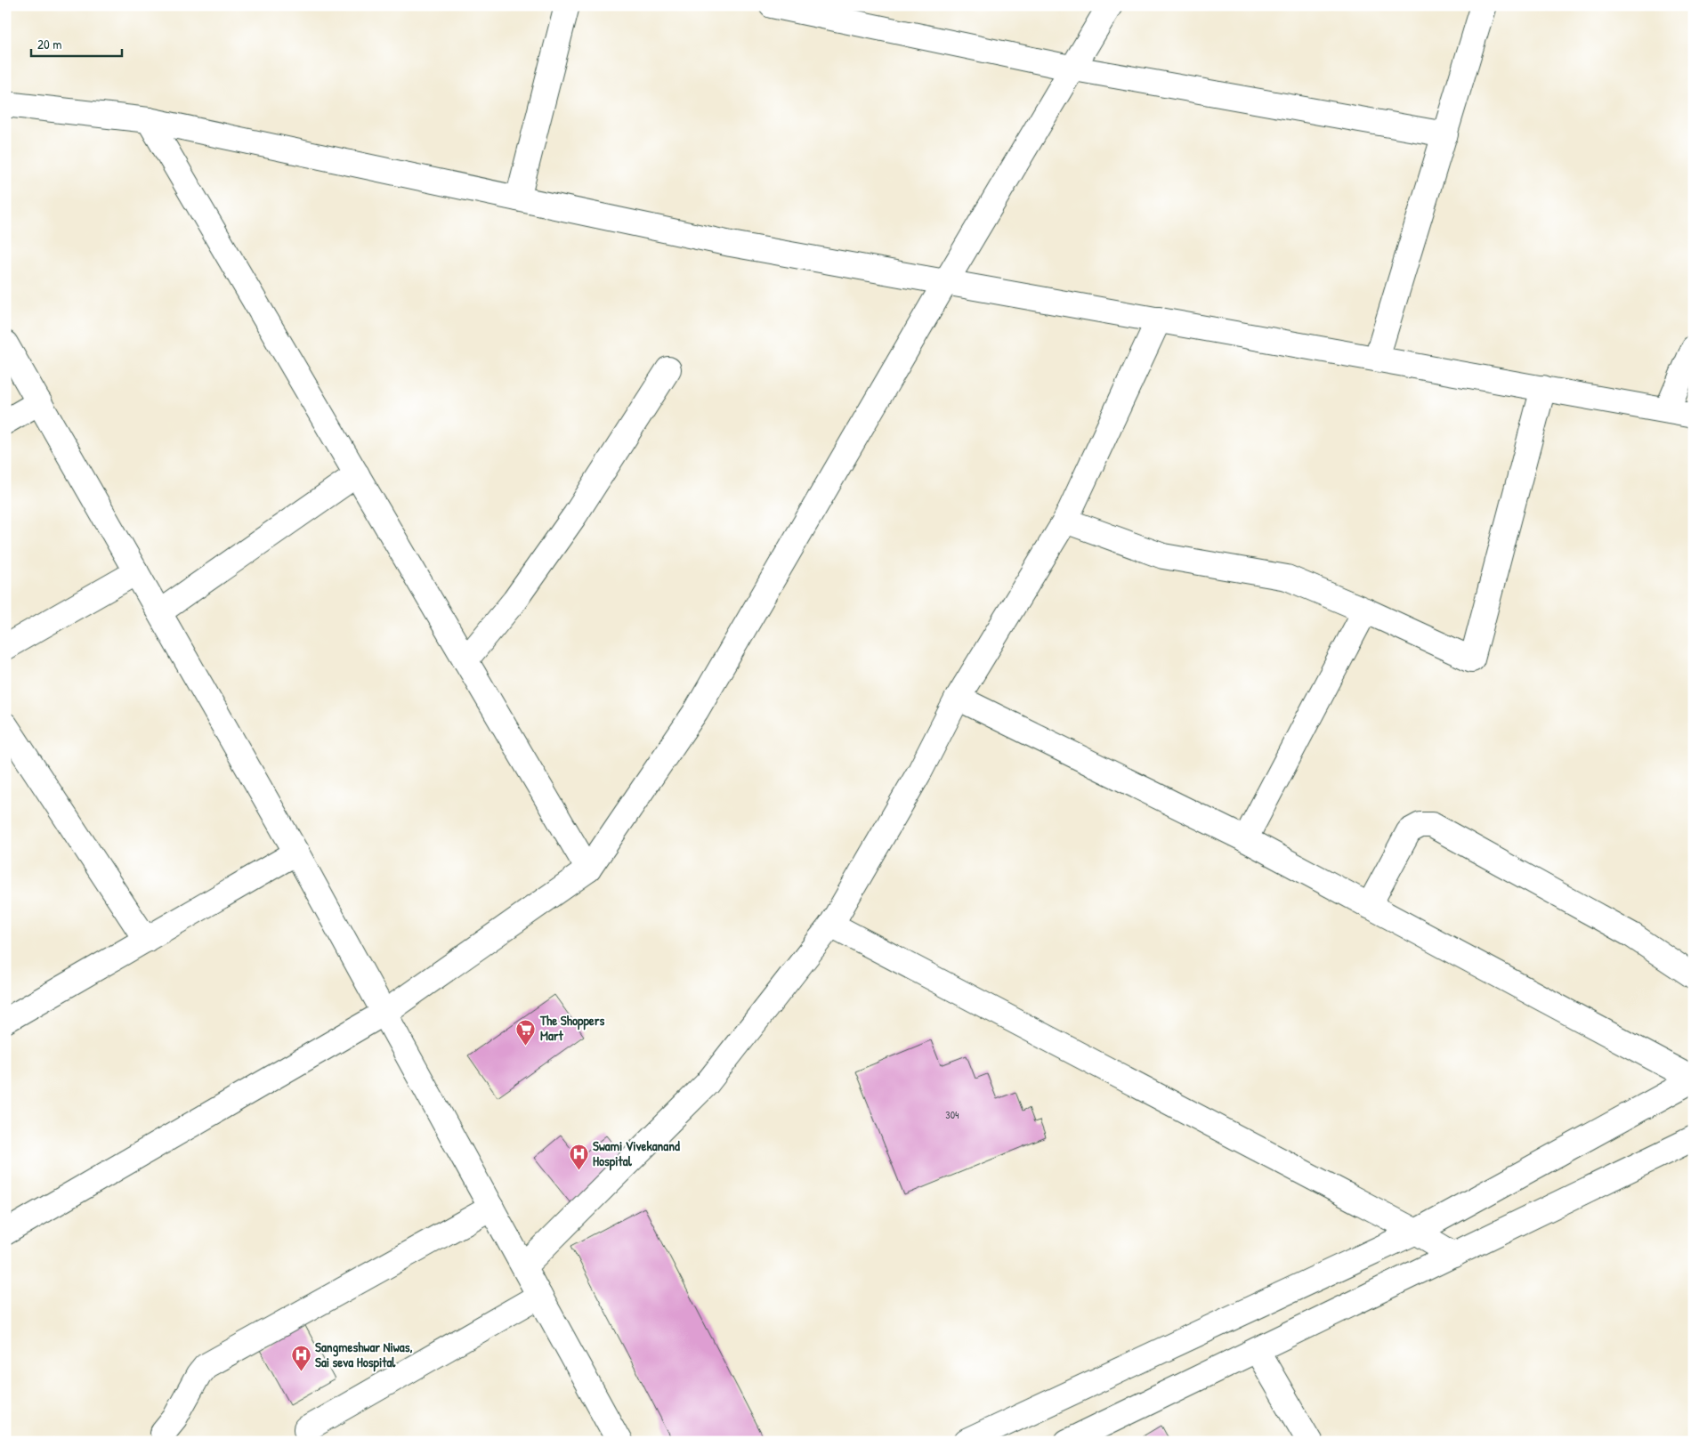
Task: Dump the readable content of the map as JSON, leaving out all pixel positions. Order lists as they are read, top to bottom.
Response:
{
  "places": {
    "supermarket": ["The Shoppers Mart"],
    "hospital": ["Swami Vivekanand Hospital", "Sangmeshwar Niwas, Sai seva Hospital"]
  },
  "house_numbers": ["304"],
  "scale_bar": "20 m"
}
